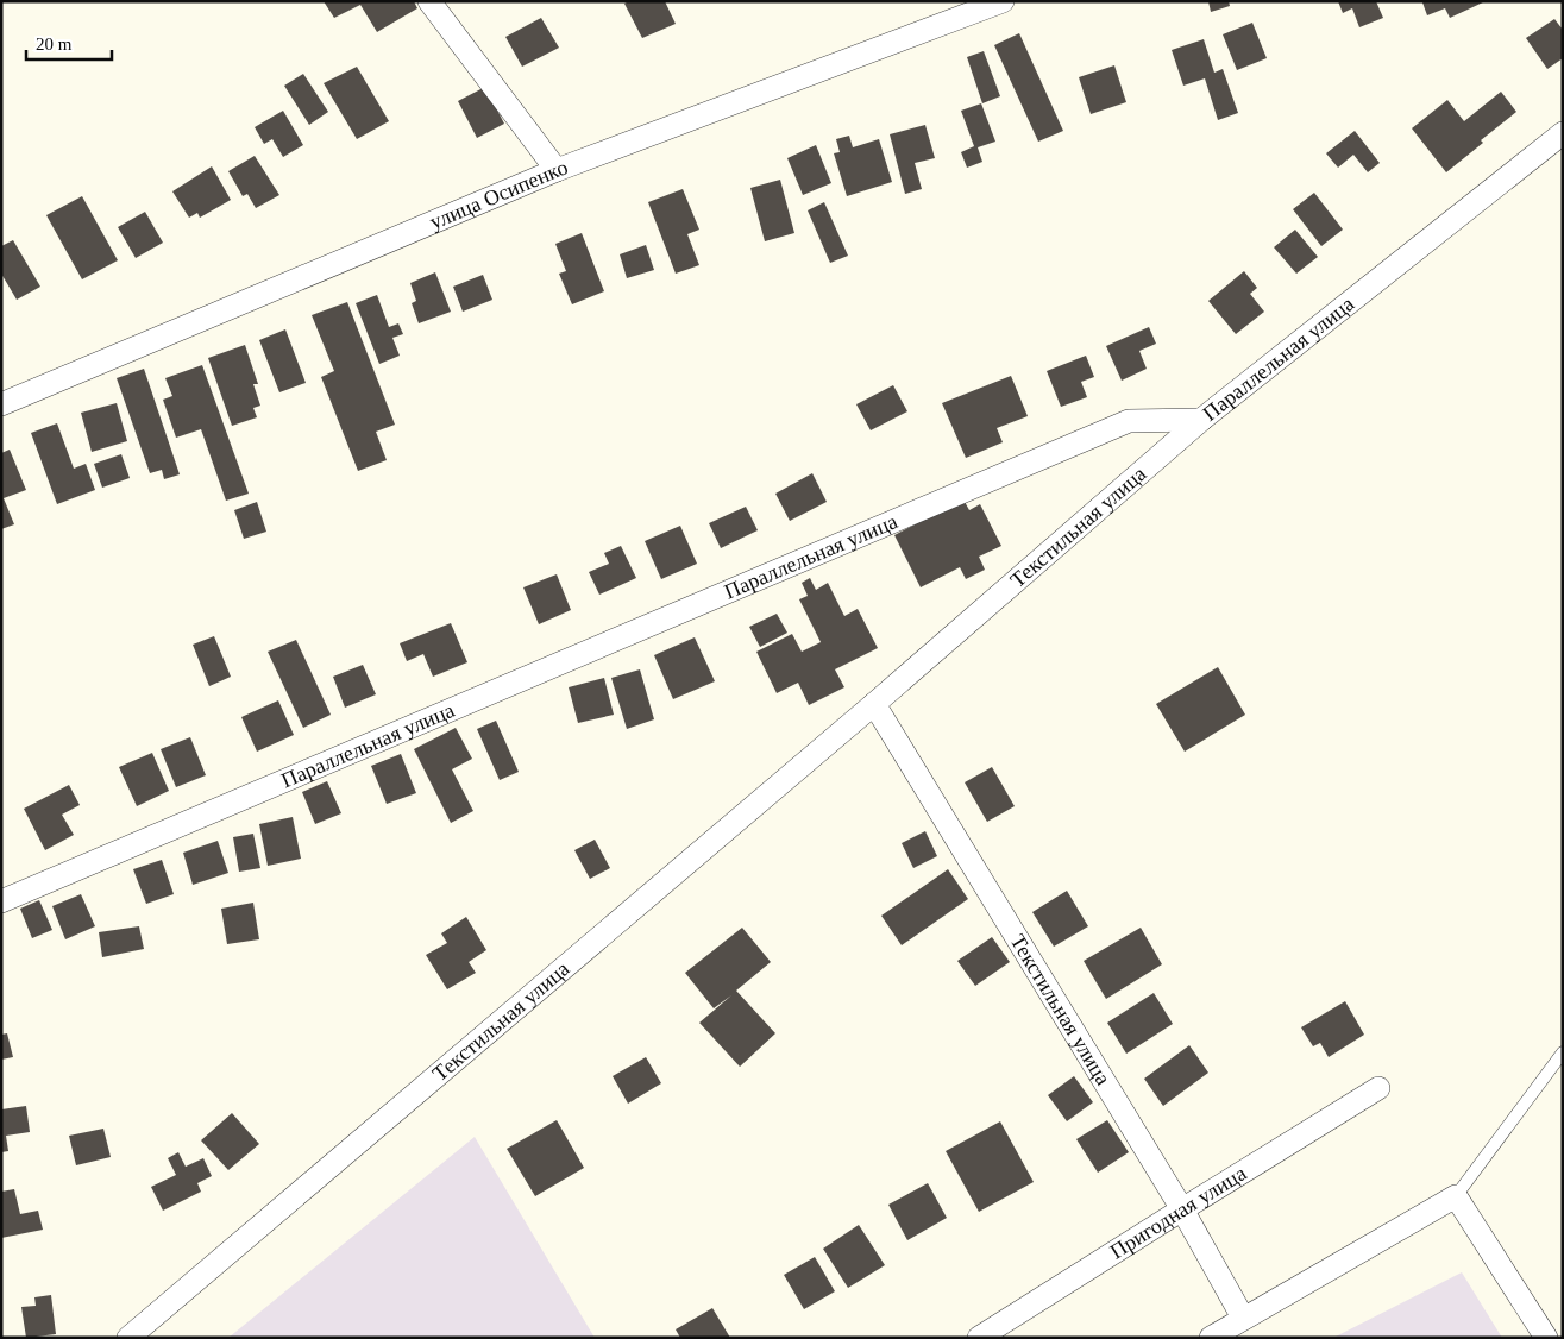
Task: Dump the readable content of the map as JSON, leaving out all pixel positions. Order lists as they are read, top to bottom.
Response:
{
  "streets": {
    "street": [
      "улица Осипенко",
      "Параллельная улица",
      "Текстильная улица",
      "Пригодная улица"
    ]
  },
  "crossings": [
    ["Параллельная улица", "Текстильная улица"],
    ["Текстильная улица", "Пригодная улица"]
  ],
  "scale_bar": "20 m"
}
